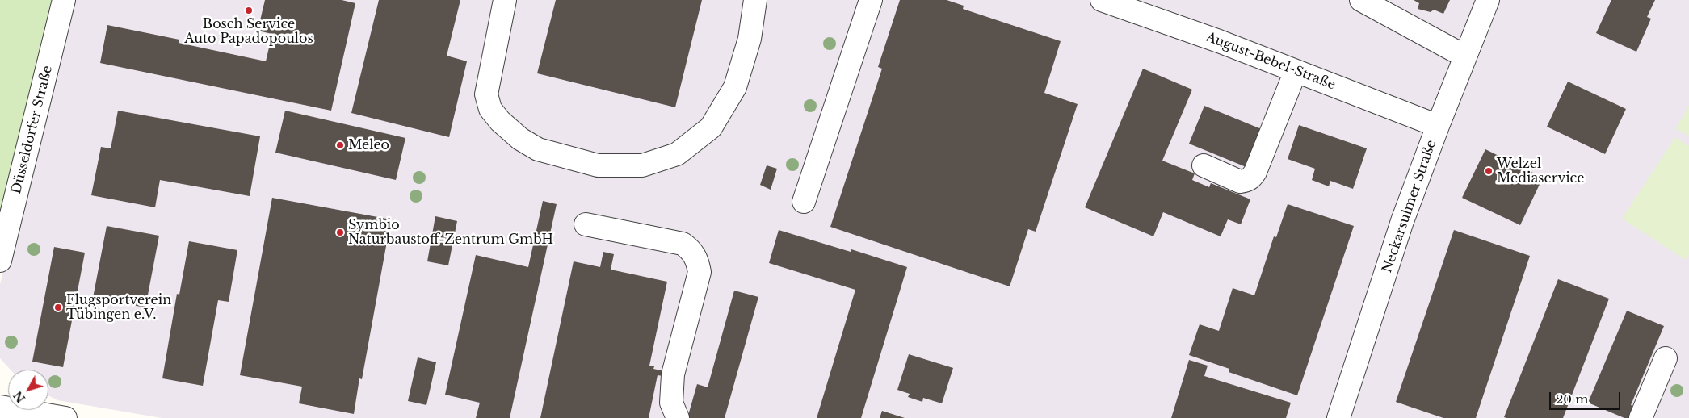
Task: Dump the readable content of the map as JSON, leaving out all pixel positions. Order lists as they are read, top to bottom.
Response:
{
  "streets": {
    "street": ["August-Bebel-Straße", "Düsseldorfer Straße", "Neckarsulmer Straße"]
  },
  "crossings": [
    ["August-Bebel-Straße", "Neckarsulmer Straße"]
  ],
  "places": [
    "Bosch Service Auto Papadopoulos",
    "Meleo",
    "Welzel Mediaservice",
    "Symbio Naturbaustoff-Zentrum GmbH",
    "Flugsportverein Tübingen e.V."
  ],
  "scale_bar": "20 m",
  "north": "bottom left"
}
